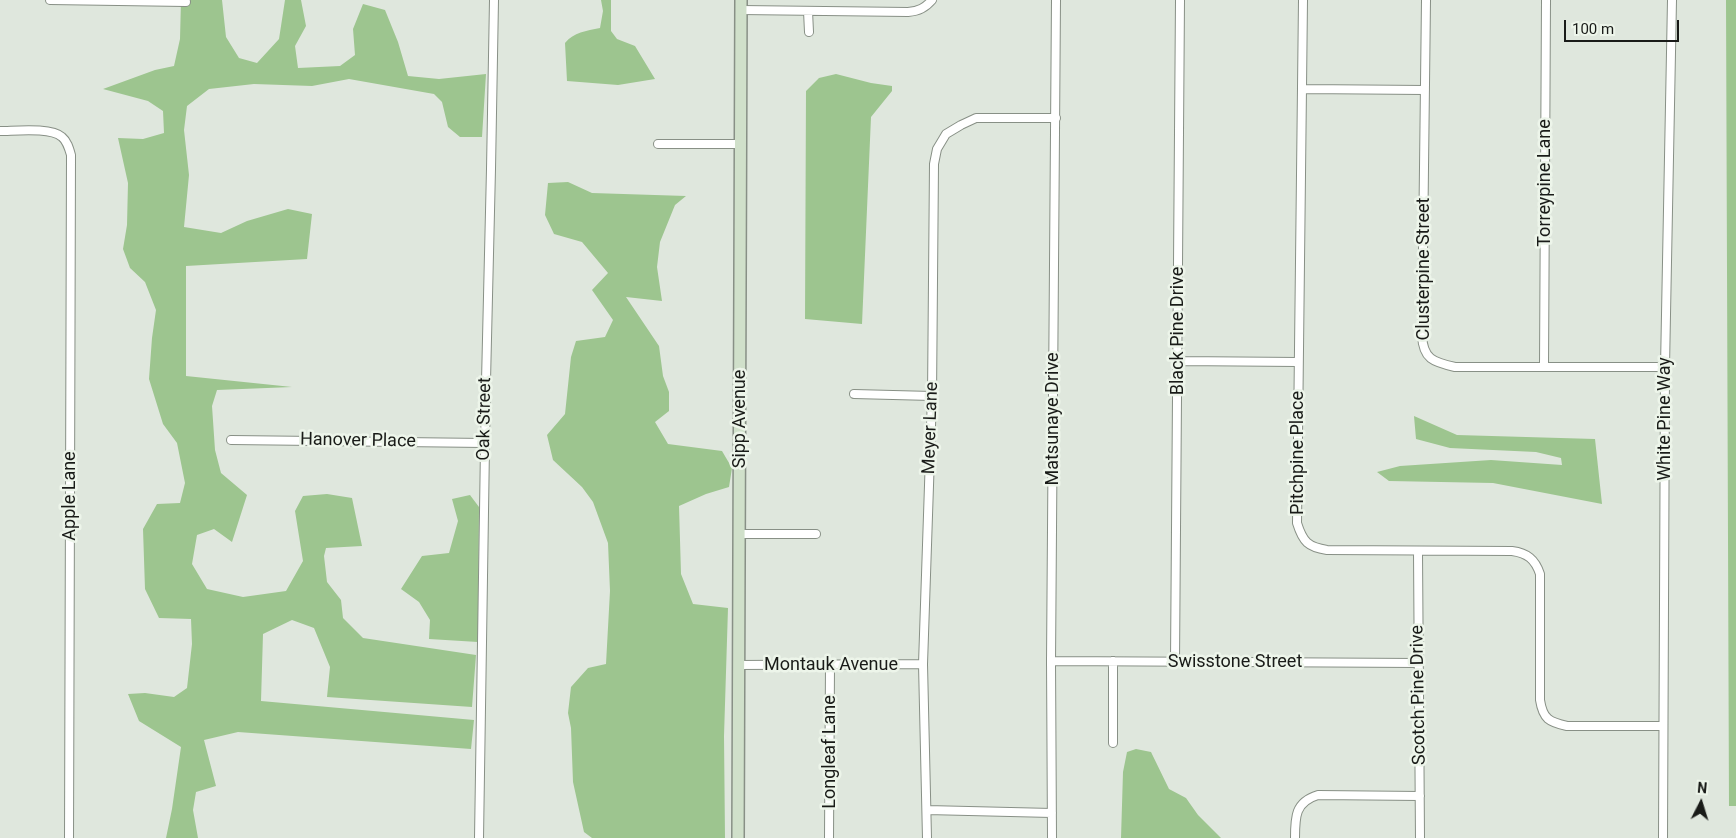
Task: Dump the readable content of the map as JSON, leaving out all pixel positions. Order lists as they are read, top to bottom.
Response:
{
  "streets": {
    "street": [
      "Torreypine Lane",
      "Clusterpine Street",
      "Black Pine Drive",
      "Oak Street",
      "Sipp Avenue",
      "Matsunaye Drive",
      "White Pine Way",
      "Meyer Lane",
      "Hanover Place",
      "Pitchpine Place",
      "Apple Lane",
      "Swisstone Street",
      "Montauk Avenue",
      "Scotch Pine Drive",
      "Longleaf Lane"
    ]
  },
  "crossings": [
    ["Torreypine Lane", "Clusterpine Street"],
    ["Clusterpine Street", "White Pine Way"],
    ["Black Pine Drive", "Swisstone Street"],
    ["Oak Street", "Hanover Place"],
    ["Sipp Avenue", "Montauk Avenue"],
    ["Matsunaye Drive", "Meyer Lane"],
    ["Matsunaye Drive", "Swisstone Street"],
    ["White Pine Way", "Pitchpine Place"],
    ["Meyer Lane", "Montauk Avenue"],
    ["Pitchpine Place", "Scotch Pine Drive"],
    ["Swisstone Street", "Scotch Pine Drive"],
    ["Montauk Avenue", "Longleaf Lane"]
  ],
  "scale_bar": "100 m",
  "north": "top"
}
